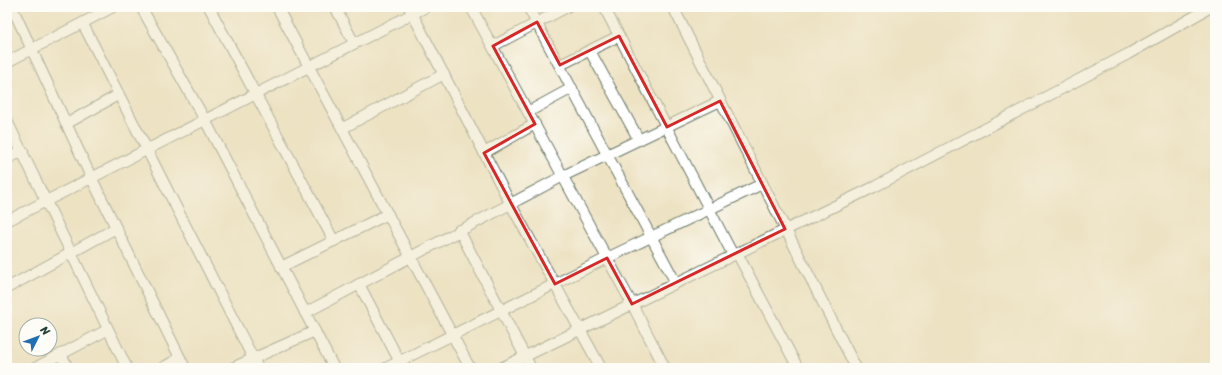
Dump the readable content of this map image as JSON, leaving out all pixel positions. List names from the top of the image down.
{
  "north": "top right"
}
